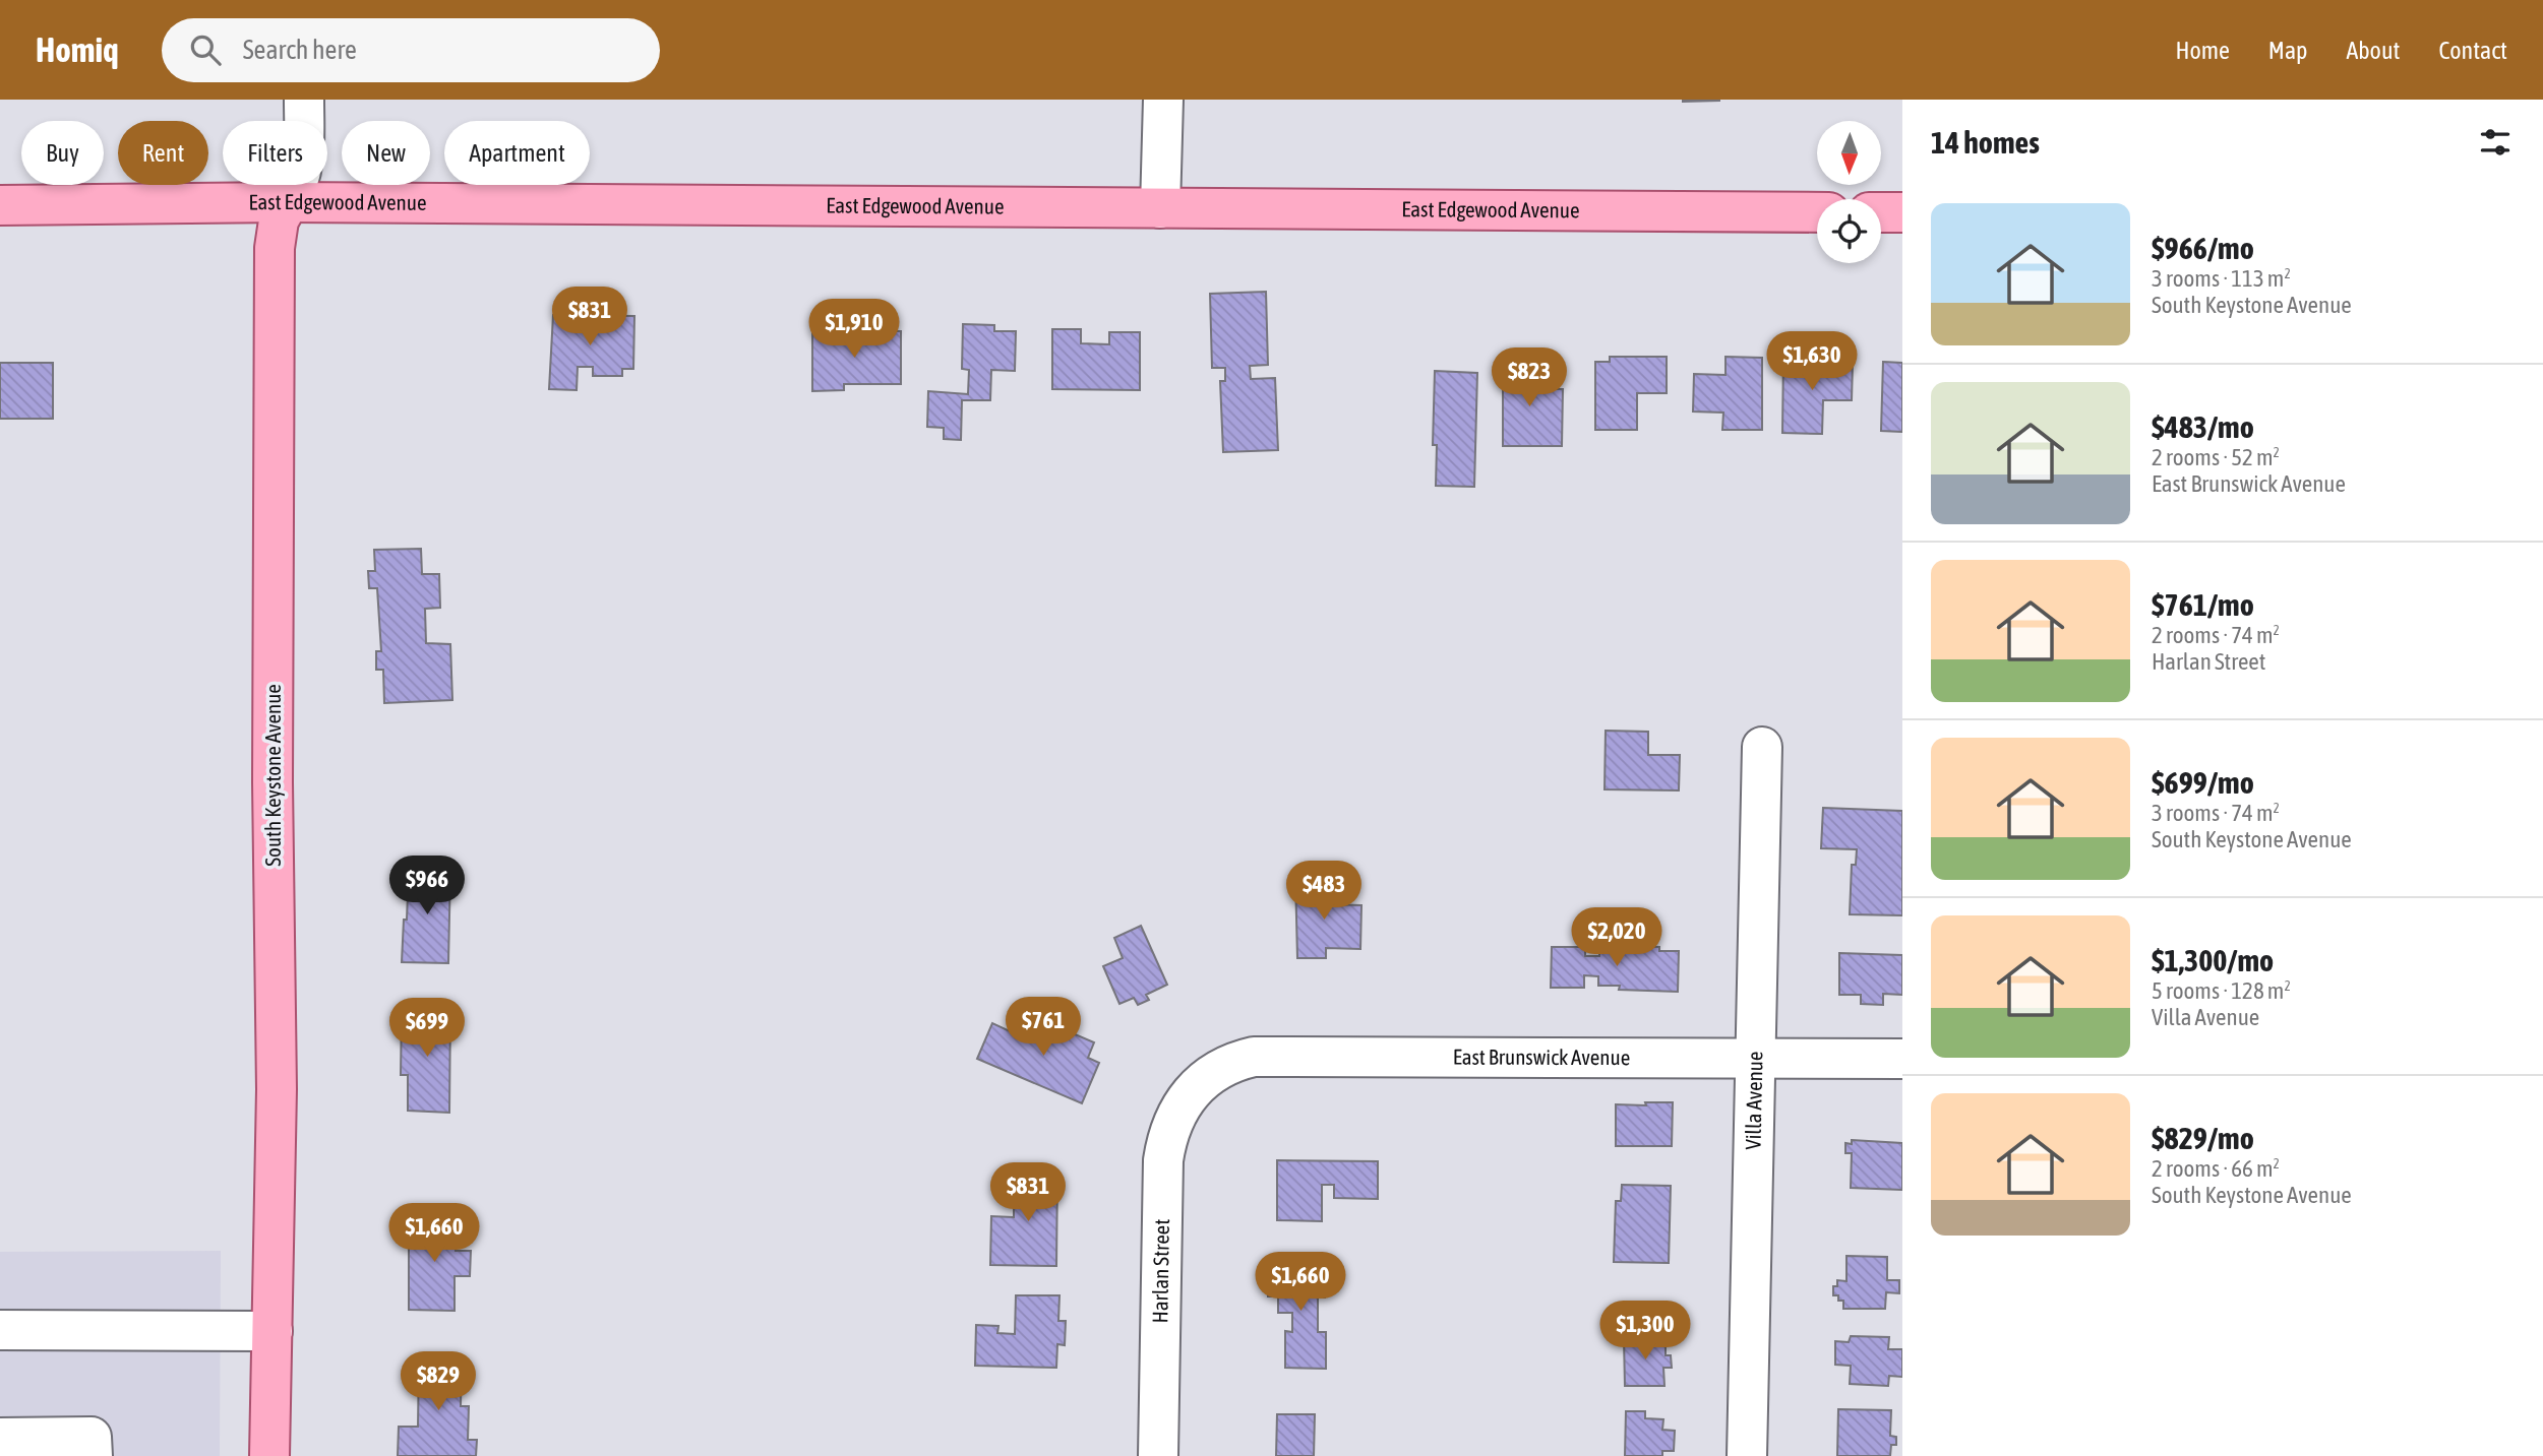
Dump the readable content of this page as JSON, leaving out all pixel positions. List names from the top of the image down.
{
  "streets": {
    "main road": ["East Edgewood Avenue", "South Keystone Avenue"],
    "street": ["East Brunswick Avenue", "Villa Avenue", "Harlan Street"]
  },
  "crossings": [
    ["East Edgewood Avenue", "South Keystone Avenue"],
    ["East Brunswick Avenue", "Villa Avenue"],
    ["East Brunswick Avenue", "Harlan Street"]
  ],
  "north": "bottom",
  "page": {
    "header": "Homiq",
    "search": "Search here",
    "nav": [
      "Home",
      "Map",
      "About",
      "Contact"
    ],
    "heading": "14 homes",
    "chip": [
      "Buy",
      "Rent",
      "Filters",
      "New",
      "Apartment"
    ],
    "list": [
      {
        "name": "$966/mo",
        "note": "3 rooms · 113 m² · South Keystone Avenue"
      },
      {
        "name": "$483/mo",
        "note": "2 rooms · 52 m² · East Brunswick Avenue"
      },
      {
        "name": "$761/mo",
        "note": "2 rooms · 74 m² · Harlan Street"
      },
      {
        "name": "$699/mo",
        "note": "3 rooms · 74 m² · South Keystone Avenue"
      },
      {
        "name": "$1,300/mo",
        "note": "5 rooms · 128 m² · Villa Avenue"
      },
      {
        "name": "$829/mo",
        "note": "2 rooms · 66 m² · South Keystone Avenue"
      }
    ],
    "price": [
      "$831",
      "$1,910",
      "$1,630",
      "$823",
      "$966",
      "$483",
      "$2,020",
      "$761",
      "$699",
      "$831",
      "$1,660",
      "$1,660",
      "$1,300",
      "$829"
    ]
  }
}
